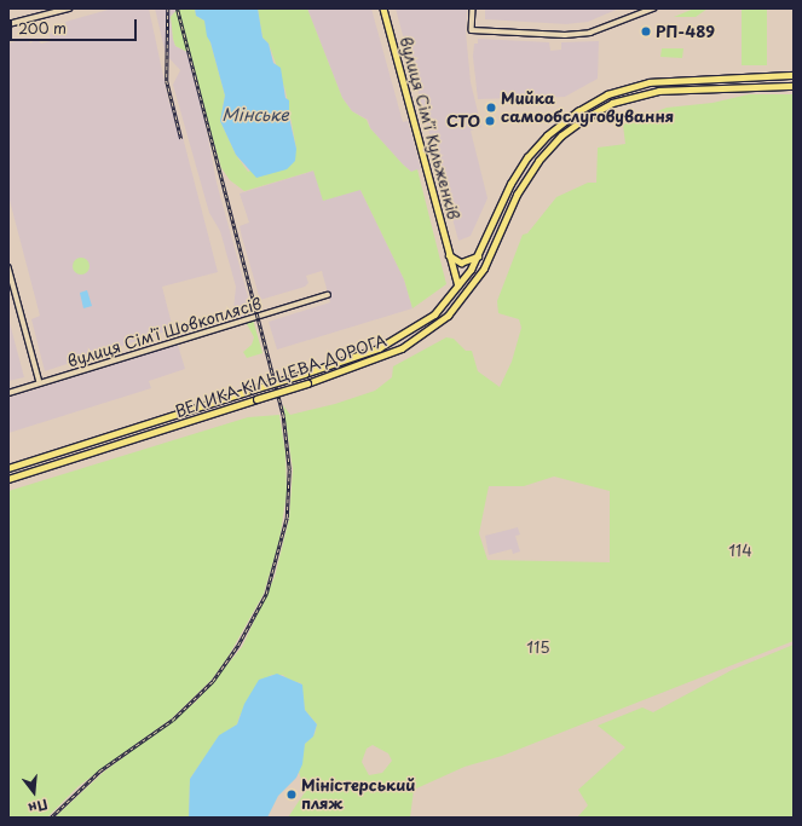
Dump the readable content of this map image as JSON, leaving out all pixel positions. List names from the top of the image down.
{
  "streets": {
    "main road": ["вулиця Сімʼї Кульженків", "ВЕЛИКА КІЛЬЦЕВА ДОРОГА"],
    "street": ["вулиця Сімʼї Шовкоплясів"]
  },
  "crossings": [
    ["вулиця Сімʼї Кульженків", "ВЕЛИКА КІЛЬЦЕВА ДОРОГА"]
  ],
  "water": ["Мінське"],
  "parks": ["114", "115"],
  "places": [
    "РП-489",
    "Мийка самообслуговування",
    "СТО",
    "Міністерський пляж"
  ],
  "scale_bar": "200 m",
  "north": "bottom"
}
